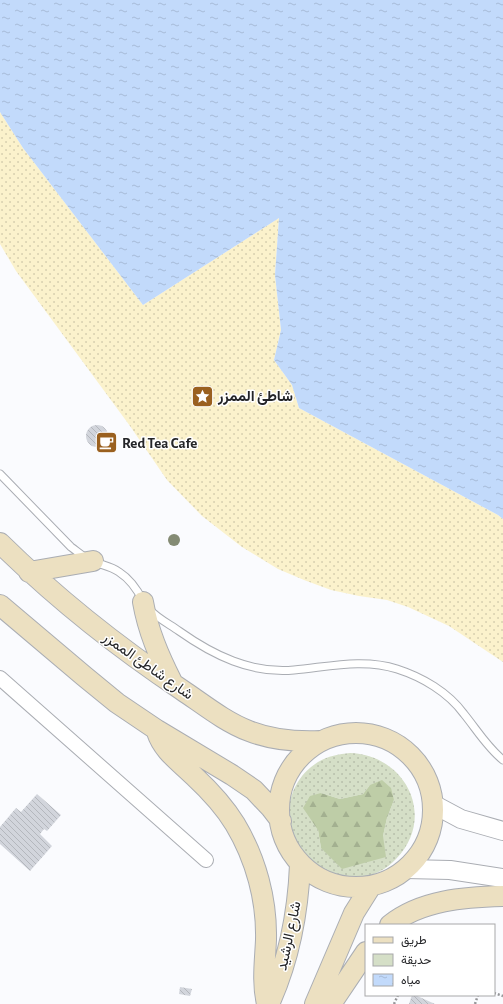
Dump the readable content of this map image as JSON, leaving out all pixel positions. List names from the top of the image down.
{
  "streets": {
    "main road": ["شارع شاطئ الممزر", "شارع الرشيد"]
  },
  "places": {
    "place": ["شاطئ الممزر"],
    "cafe": ["Red Tea Cafe"]
  },
  "legend": ["طريق", "حديقة", "مياه"]
}
